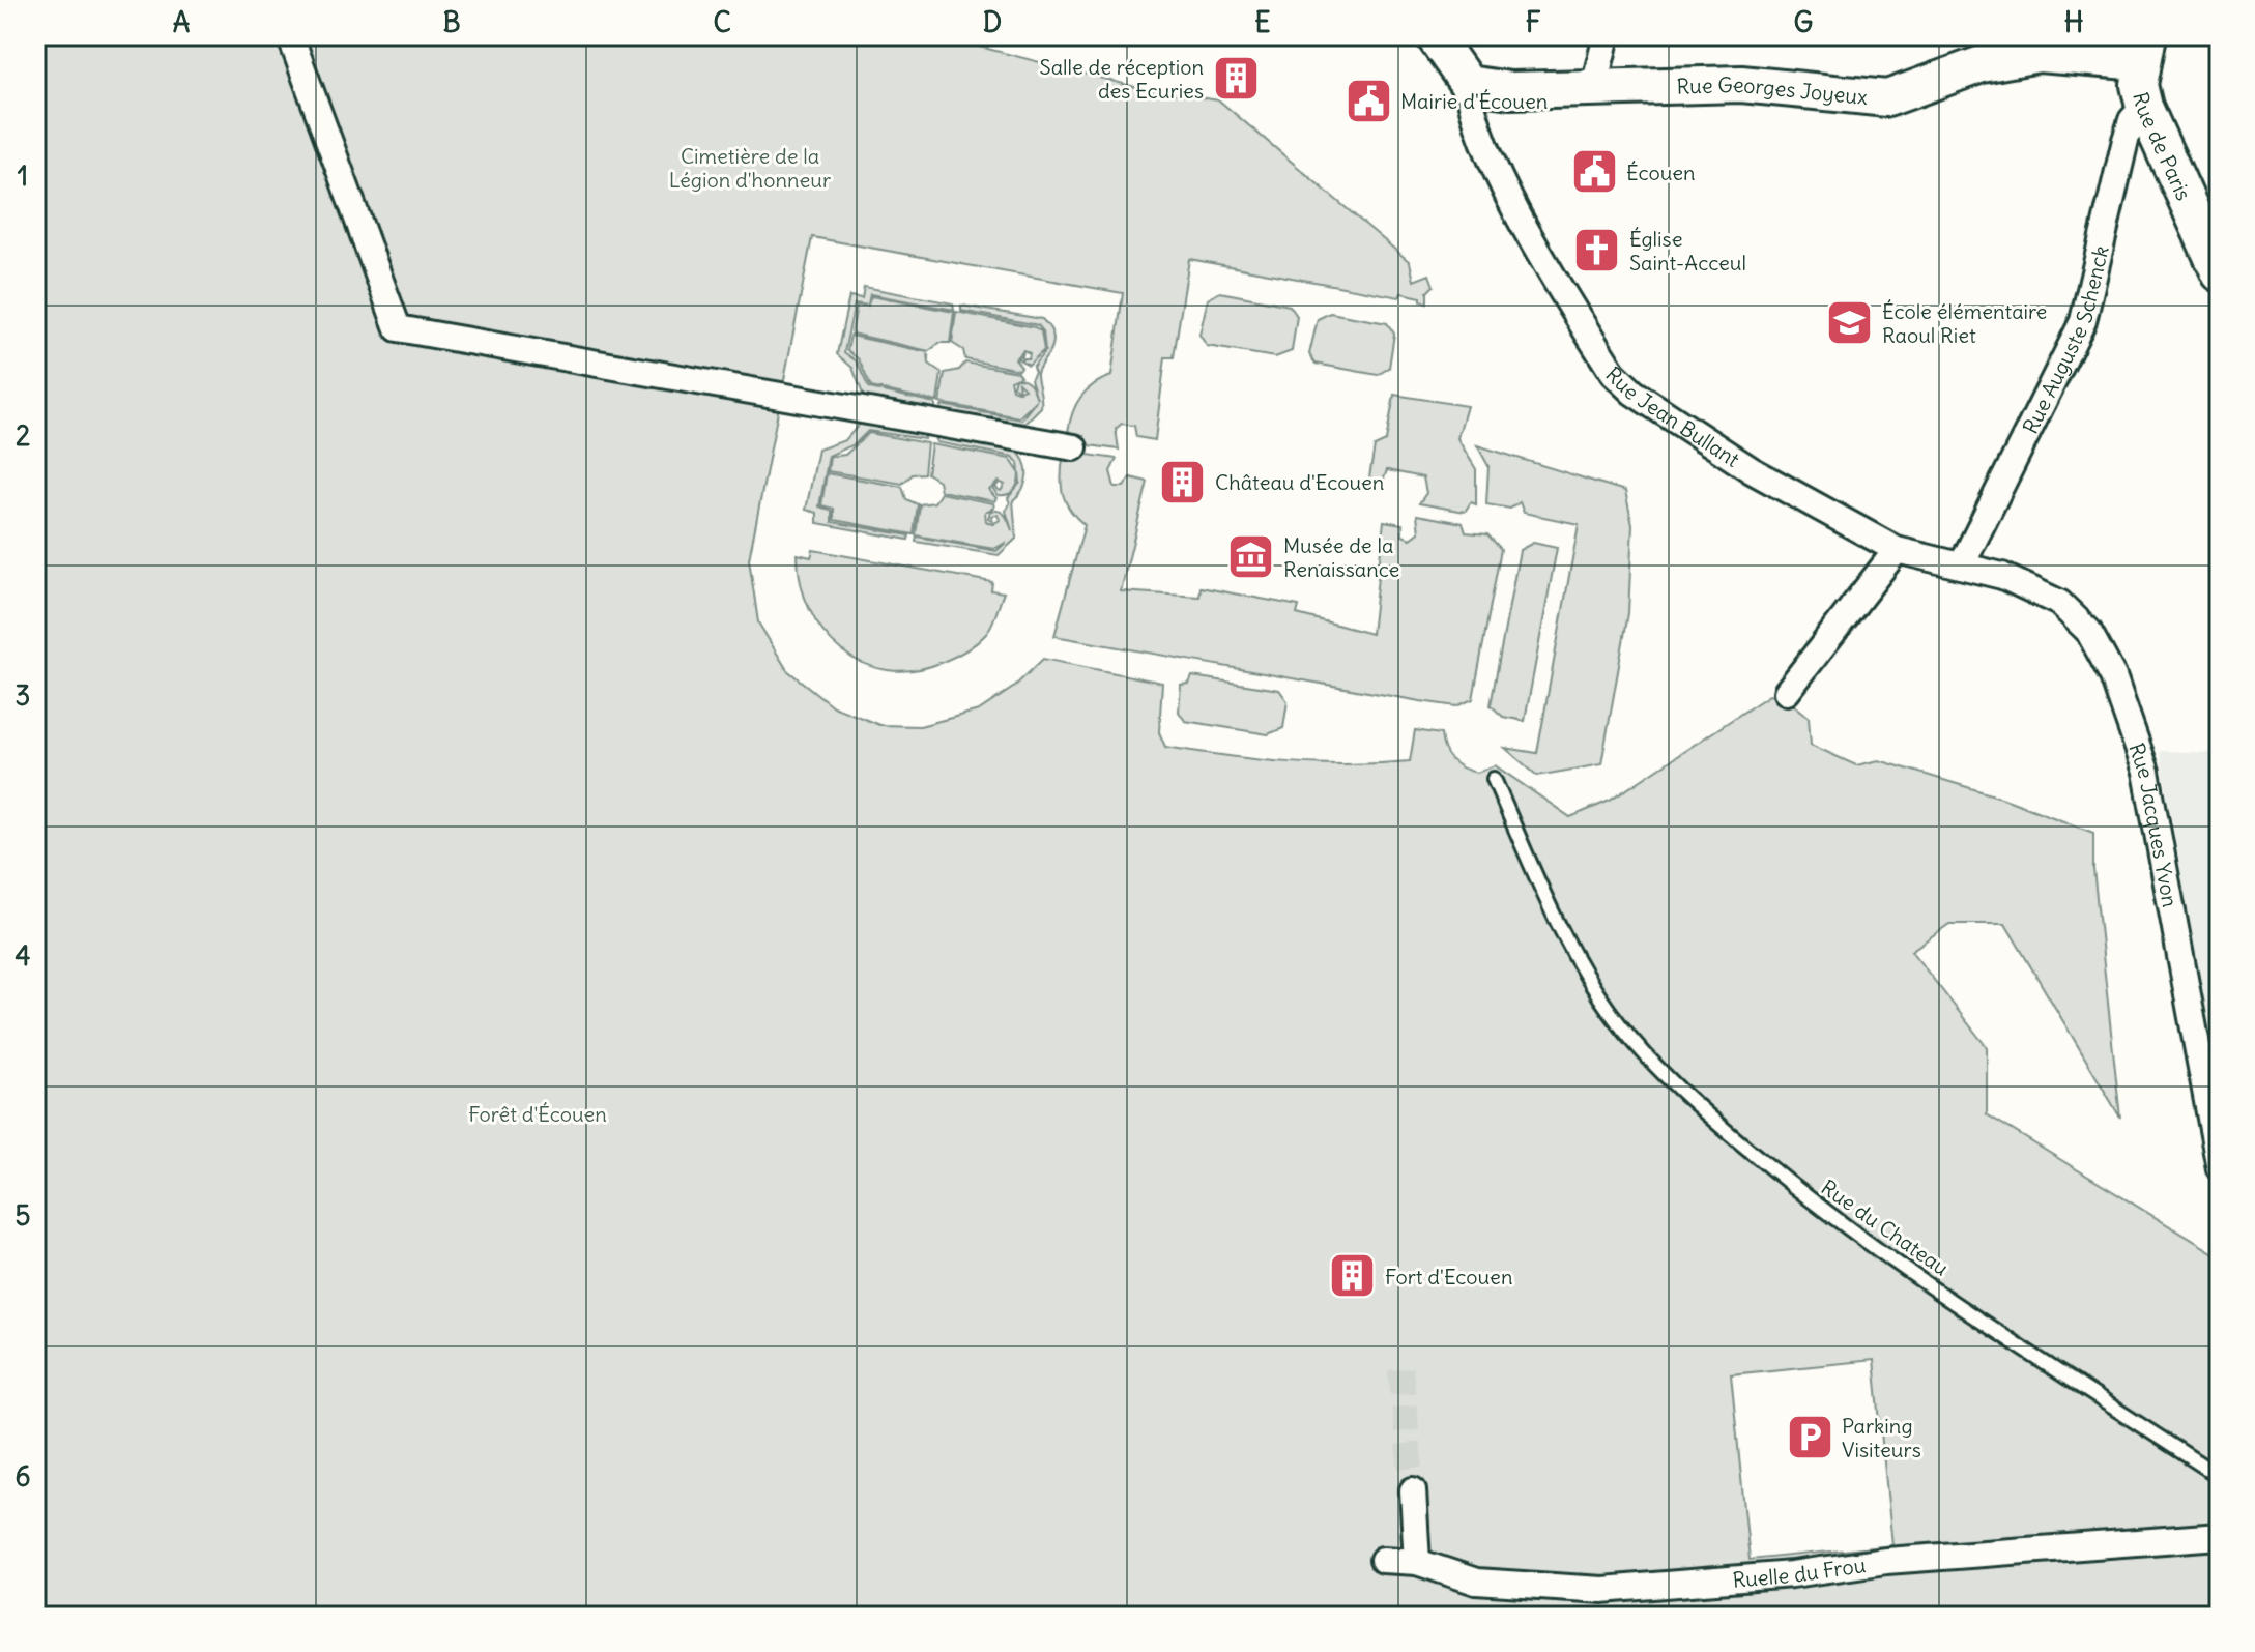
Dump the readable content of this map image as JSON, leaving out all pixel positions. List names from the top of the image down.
{
  "streets": {
    "main road": ["Rue Georges Joyeux", "Rue de Paris"],
    "street": [
      "Rue Auguste Schenck",
      "Rue Jean Bullant",
      "Rue Jacques Yvon",
      "Ruelle du Frou"
    ],
    "lane": ["Rue du Chateau"]
  },
  "crossings": [
    ["Rue Georges Joyeux", "Rue de Paris"],
    ["Rue Georges Joyeux", "Rue Jean Bullant"],
    ["Rue de Paris", "Rue Auguste Schenck"],
    ["Rue Auguste Schenck", "Rue Jean Bullant"],
    ["Rue Auguste Schenck", "Rue Jacques Yvon"],
    ["Rue Jean Bullant", "Rue Jacques Yvon"]
  ],
  "parks": ["Cimetière de la Légion d'honneur", "Forêt d'Écouen"],
  "places": {
    "building": ["Salle de réception des Ecuries", "Château d'Ecouen", "Fort d'Ecouen"],
    "public building": ["Mairie d'Écouen", "Écouen"],
    "church": ["Église Saint-Acceul"],
    "school or university": ["École élémentaire Raoul Riet"],
    "museum": ["Musée de la Renaissance"],
    "parking": ["Parking Visiteurs"]
  },
  "grid": {
    "columns": [
      "A",
      "B",
      "C",
      "D",
      "E",
      "F",
      "G",
      "H"
    ],
    "rows": [
      "1",
      "2",
      "3",
      "4",
      "5",
      "6"
    ]
  }
}
